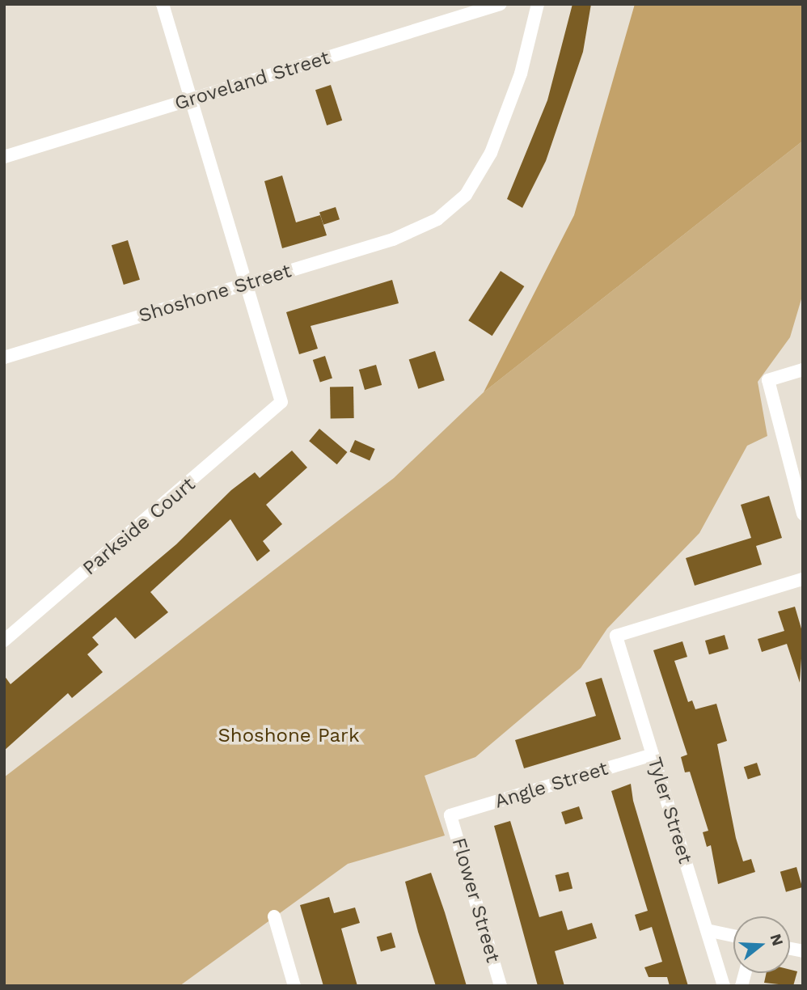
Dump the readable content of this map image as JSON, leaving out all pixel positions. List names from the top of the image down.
{
  "streets": {
    "street": [
      "Groveland Street",
      "Shoshone Street",
      "Parkside Court",
      "Angle Street",
      "Tyler Street",
      "Flower Street"
    ]
  },
  "crossings": [
    ["Shoshone Street", "Parkside Court"],
    ["Angle Street", "Tyler Street"],
    ["Angle Street", "Flower Street"]
  ],
  "parks": ["Shoshone Park"],
  "north": "right"
}
